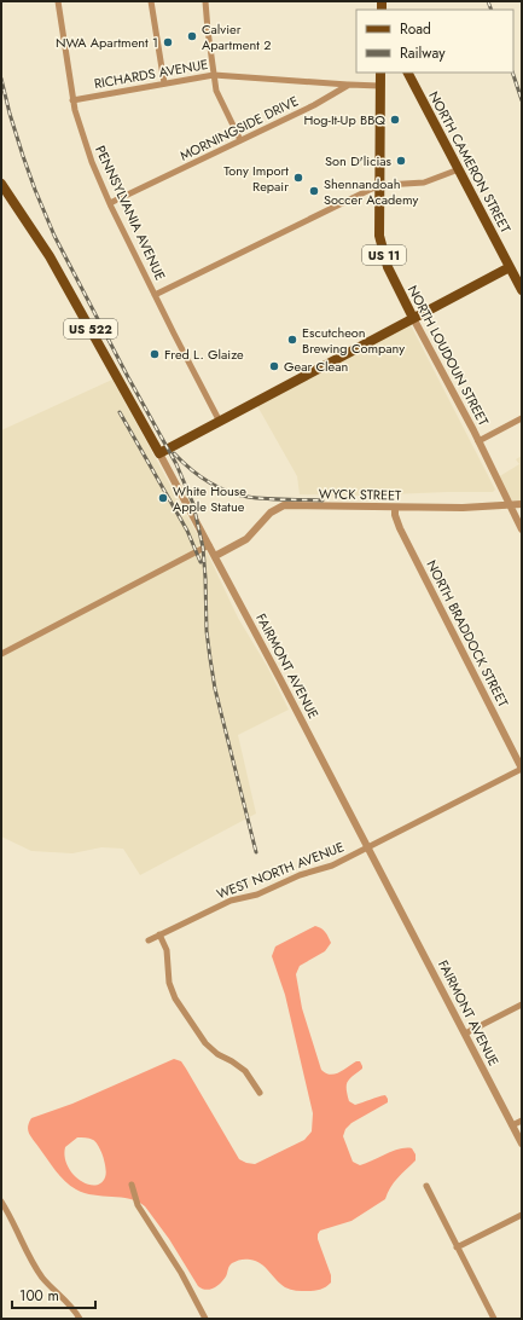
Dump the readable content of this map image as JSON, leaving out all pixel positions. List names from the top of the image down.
{
  "streets": {
    "main road": [
      "NORTH CAMERON STREET",
      "US 11",
      "US 522",
      "NORTH LOUDOUN STREET",
      "FAIRMONT AVENUE"
    ],
    "street": [
      "RICHARDS AVENUE",
      "MORNINGSIDE DRIVE",
      "PENNSYLVANIA AVENUE",
      "WYCK STREET",
      "NORTH BRADDOCK STREET",
      "WEST NORTH AVENUE"
    ]
  },
  "crossings": [
    ["RICHARDS AVENUE", "MORNINGSIDE DRIVE"],
    ["RICHARDS AVENUE", "PENNSYLVANIA AVENUE"],
    ["MORNINGSIDE DRIVE", "PENNSYLVANIA AVENUE"],
    ["NORTH LOUDOUN STREET", "WYCK STREET"],
    ["WYCK STREET", "NORTH BRADDOCK STREET"],
    ["WYCK STREET", "FAIRMONT AVENUE"],
    ["NORTH BRADDOCK STREET", "WEST NORTH AVENUE"],
    ["FAIRMONT AVENUE", "WEST NORTH AVENUE"]
  ],
  "places": [
    "Calvier Apartment 2",
    "NWA Apartment 1",
    "Hog-It-Up BBQ",
    "Son D'licias",
    "Tony Import Repair",
    "Shennandoah Soccer Academy",
    "Escutcheon Brewing Company",
    "Fred L. Glaize",
    "Gear Clean",
    "White House Apple Statue"
  ],
  "legend": ["Road", "Railway"],
  "scale_bar": "100 m"
}
